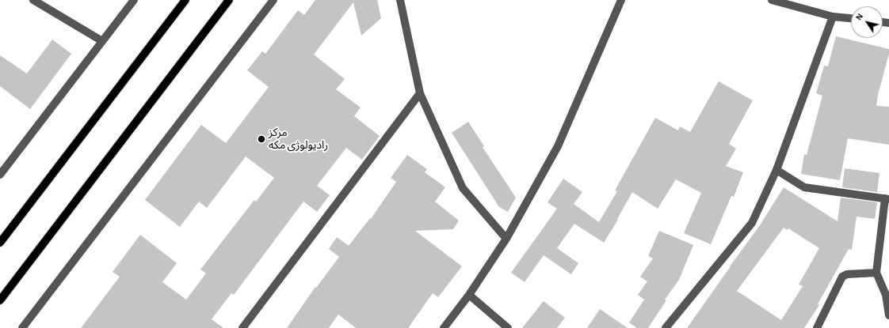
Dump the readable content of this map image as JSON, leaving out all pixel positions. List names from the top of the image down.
{
  "places": ["مرکز رادیولوژی مکه"],
  "north": "top left"
}
